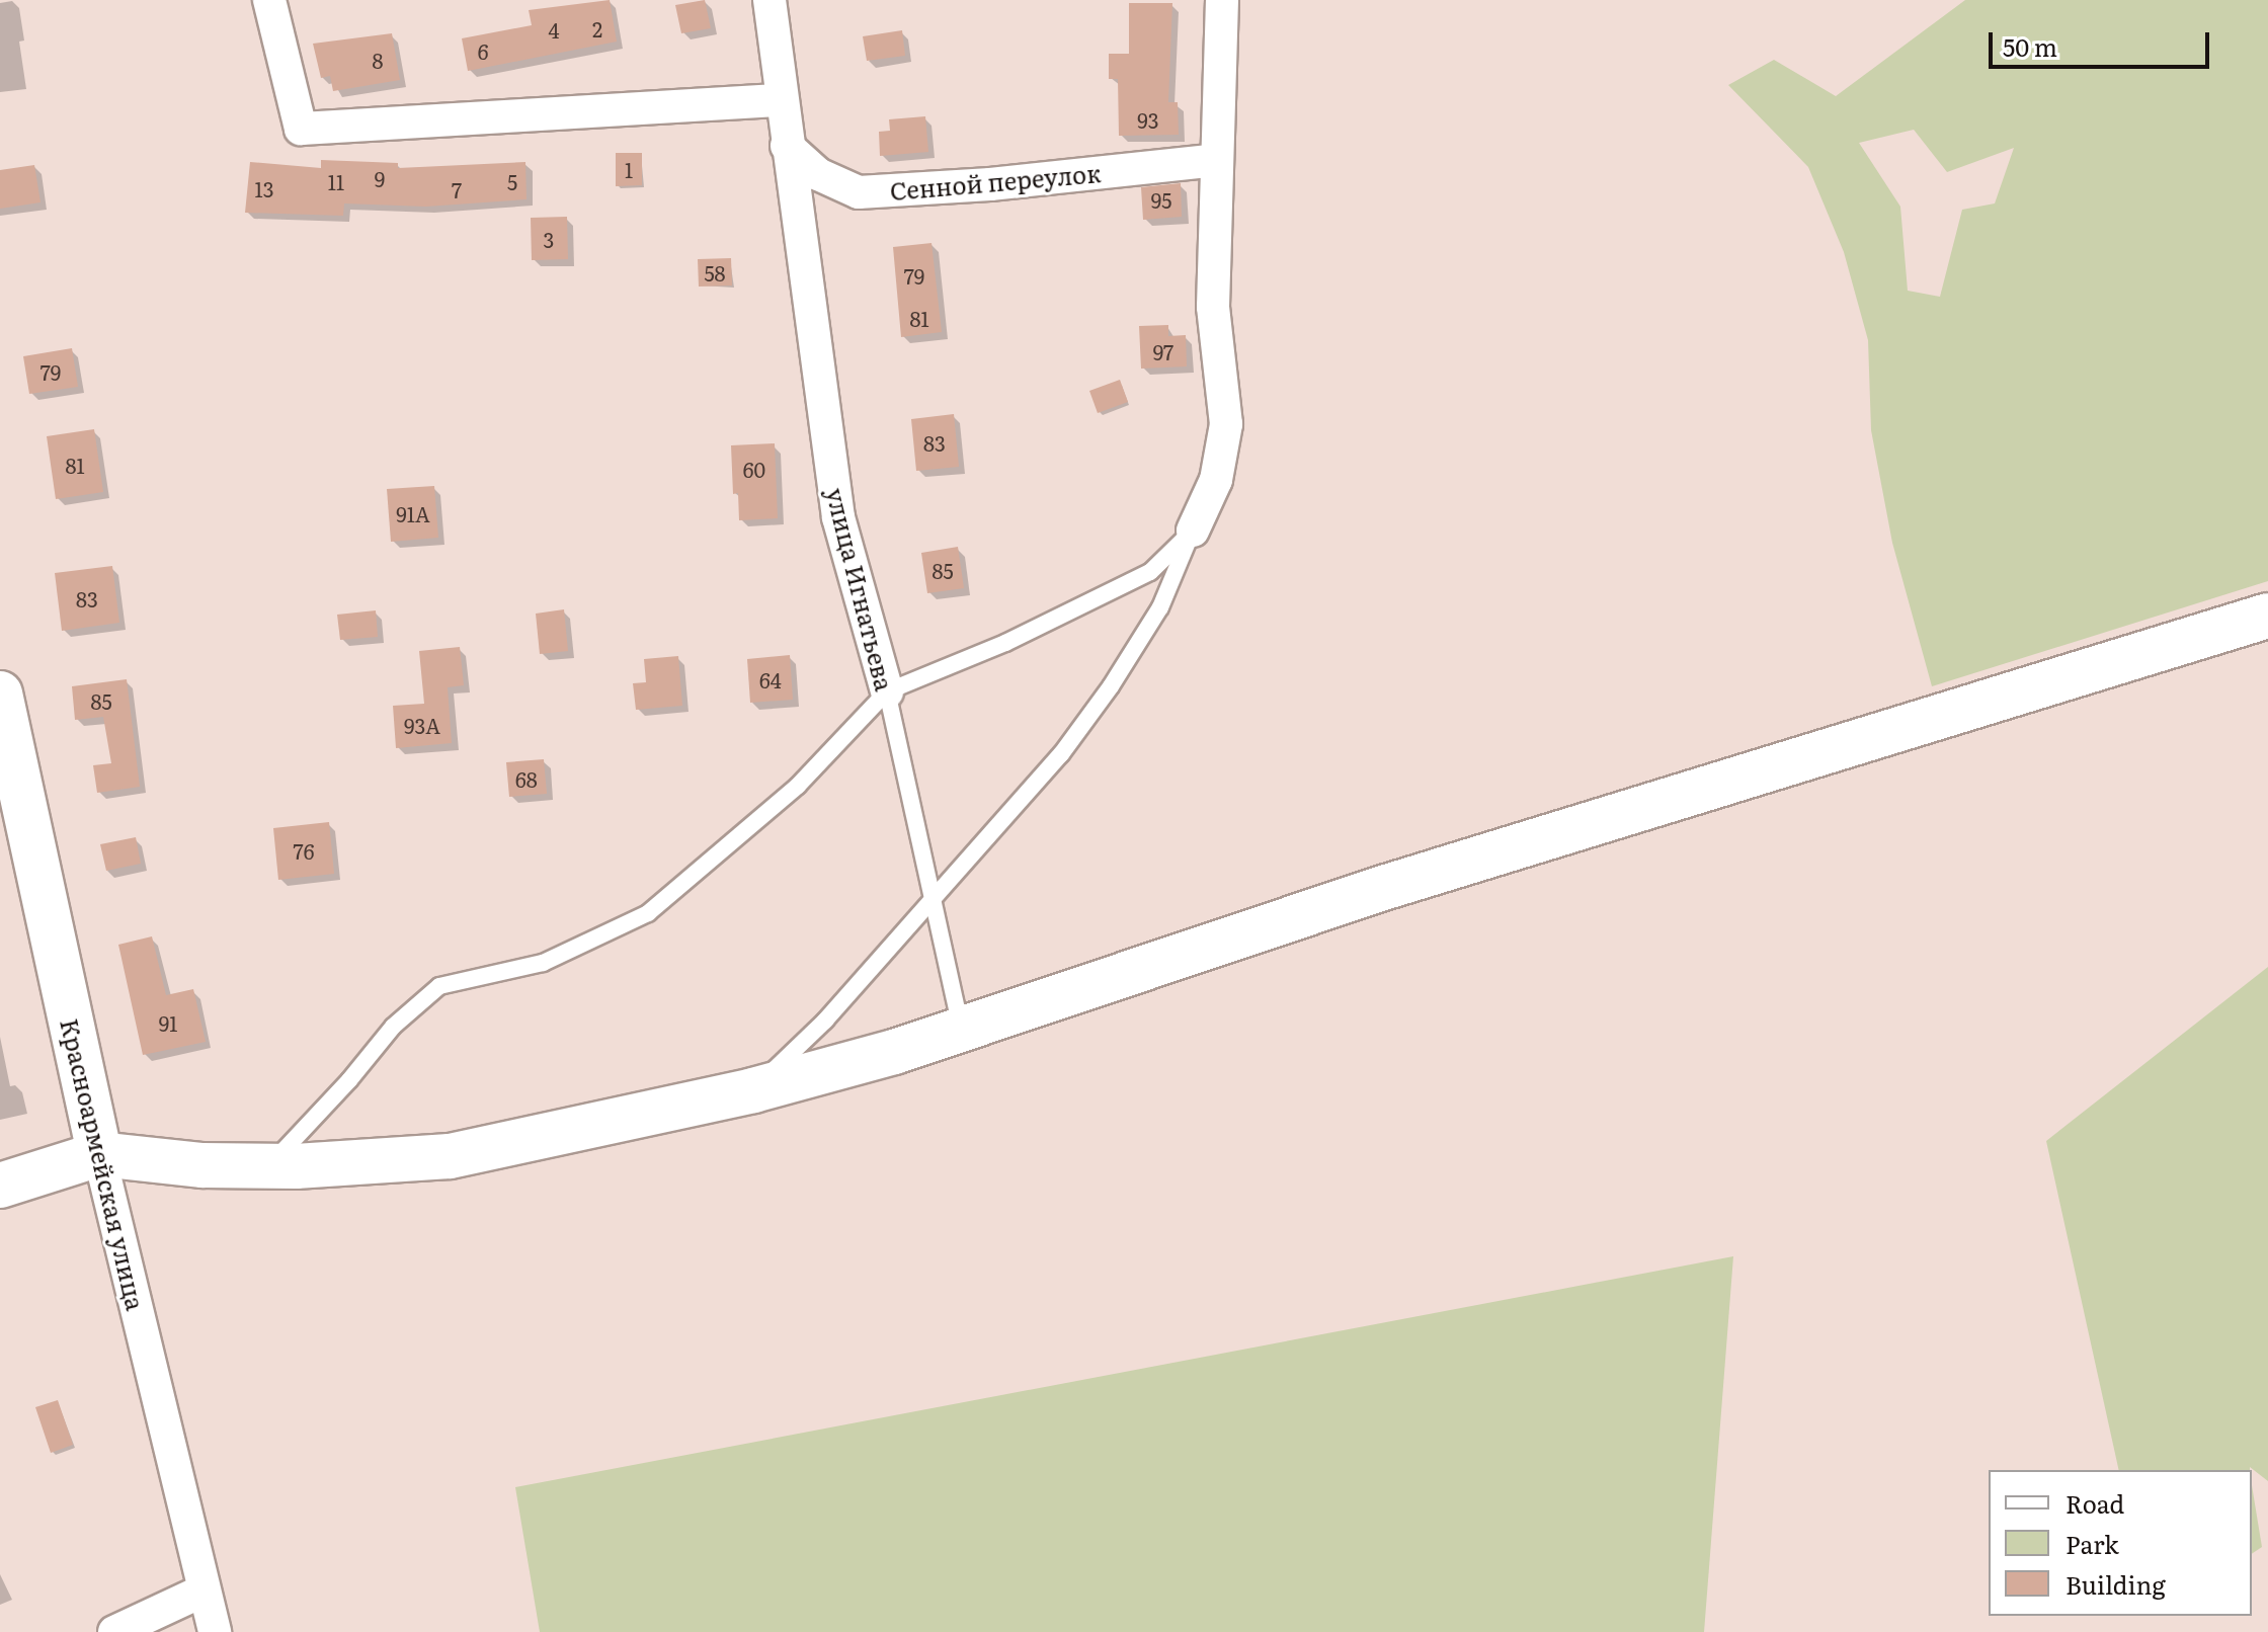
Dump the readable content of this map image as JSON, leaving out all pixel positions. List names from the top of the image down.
{
  "streets": {
    "street": ["Сенной переулок", "улица Игнатьева", "Красноармейская улица"]
  },
  "crossings": [
    ["Сенной переулок", "улица Игнатьева"]
  ],
  "house_numbers": [
    "2",
    "4",
    "6",
    "8",
    "93",
    "1",
    "9",
    "11",
    "5",
    "13",
    "7",
    "95",
    "3",
    "58",
    "79",
    "81",
    "97",
    "79",
    "83",
    "81",
    "60",
    "91А",
    "85",
    "83",
    "64",
    "85",
    "93А",
    "68",
    "76",
    "91"
  ],
  "legend": ["Road", "Park", "Building"],
  "scale_bar": "50 m"
}
